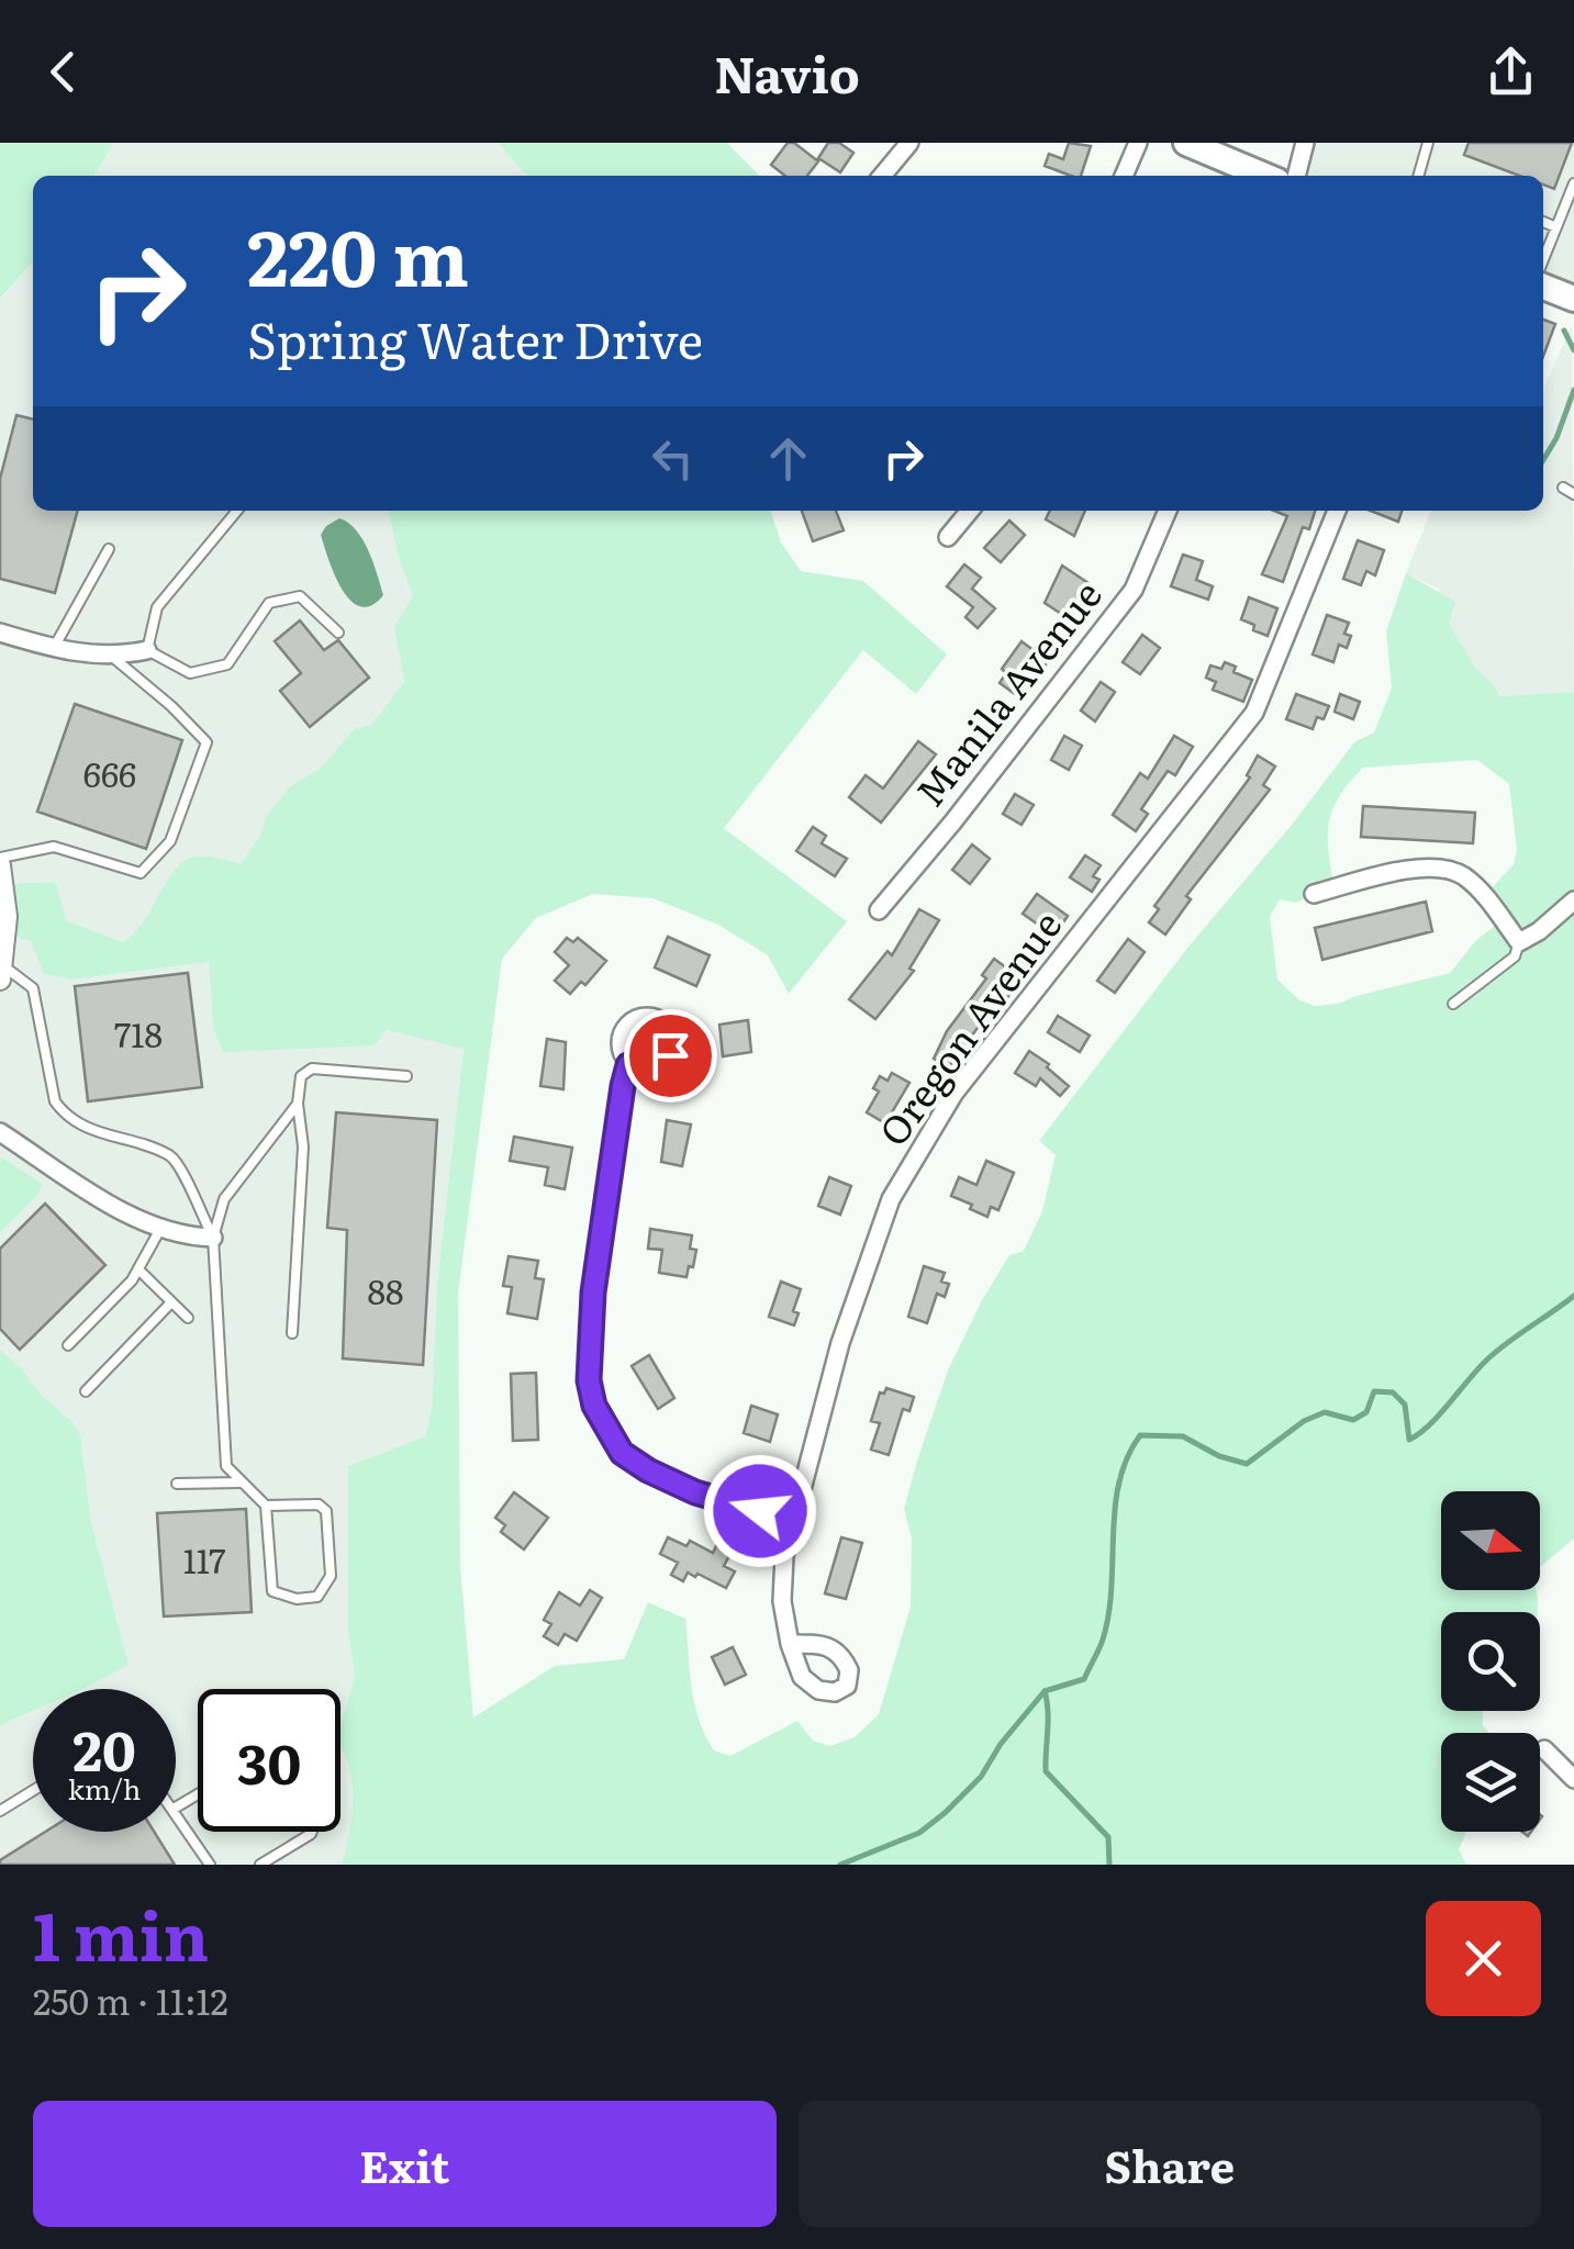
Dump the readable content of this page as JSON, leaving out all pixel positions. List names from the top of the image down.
{
  "streets": {
    "street": ["Manila Avenue", "Oregon Avenue"]
  },
  "house_numbers": [
    "666",
    "718",
    "88",
    "117"
  ],
  "north": "right",
  "page": {
    "header": "Navio",
    "turn": ["220 m", "Spring Water Drive"],
    "speed": "20 km/h",
    "limit": "30",
    "heading": ["1 min", "250 m · 11:12"],
    "buttons": ["Exit", "Share"]
  }
}
